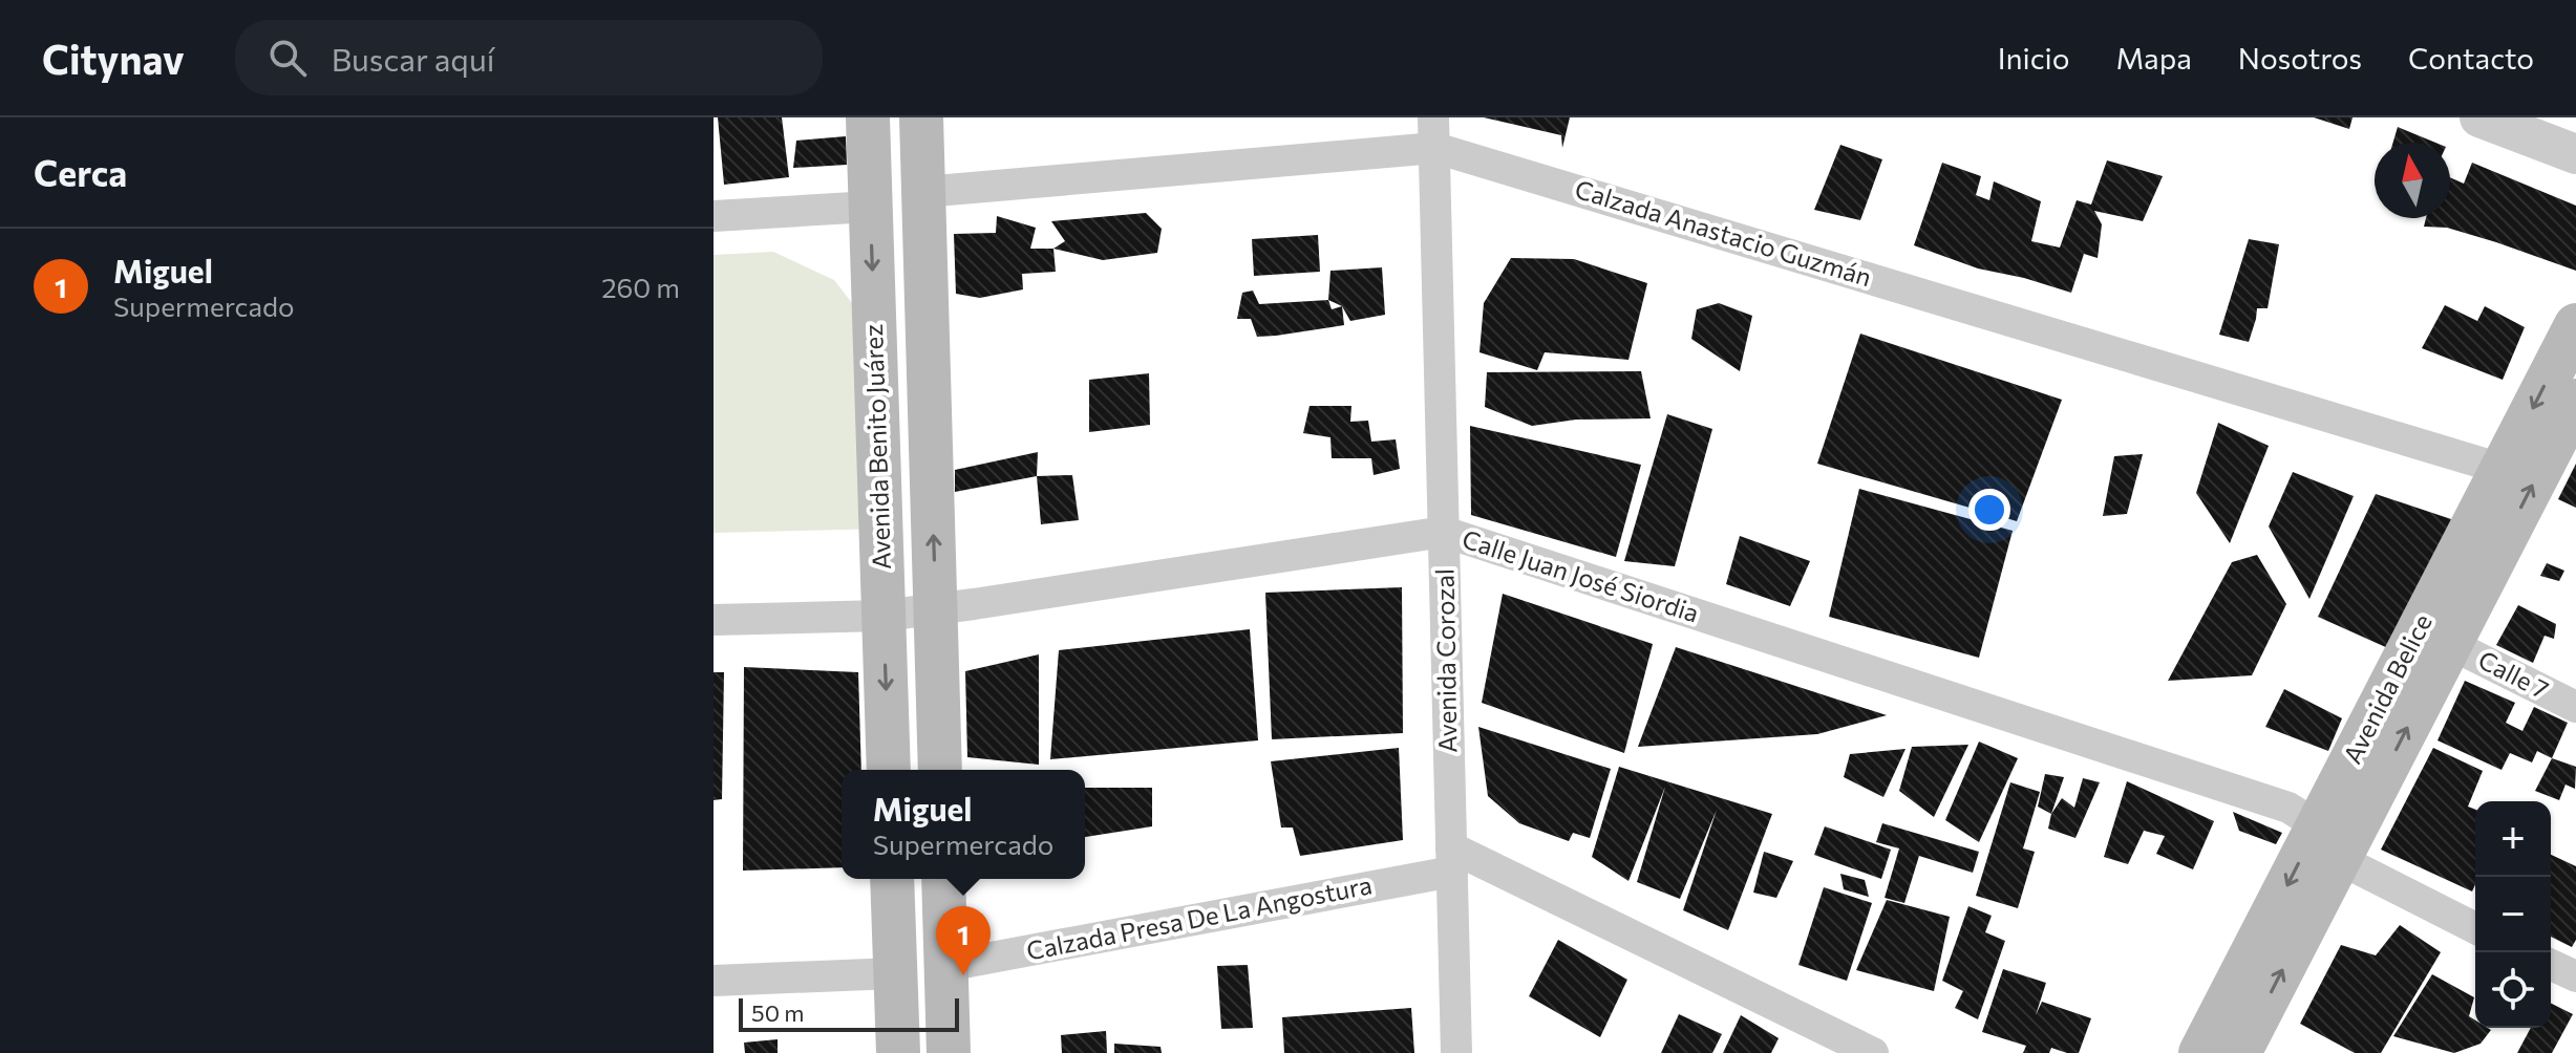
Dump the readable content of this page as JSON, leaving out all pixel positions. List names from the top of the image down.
{
  "streets": {
    "main road": ["Avenida Benito Juárez", "Avenida Belice"],
    "street": [
      "Calzada Anastacio Guzmán",
      "Calle Juan José Siordia",
      "Avenida Corozal",
      "Calle 7",
      "Calzada Presa De La Angostura"
    ]
  },
  "crossings": [
    ["Calzada Anastacio Guzmán", "Avenida Benito Juárez"],
    ["Calzada Anastacio Guzmán", "Avenida Corozal"],
    ["Calzada Anastacio Guzmán", "Avenida Belice"],
    ["Avenida Benito Juárez", "Calle Juan José Siordia"],
    ["Calle Juan José Siordia", "Avenida Corozal"],
    ["Calle Juan José Siordia", "Avenida Belice"],
    ["Avenida Corozal", "Calzada Presa De La Angostura"],
    ["Calle 7", "Avenida Belice"]
  ],
  "scale_bar": "50 m",
  "north": "top",
  "page": {
    "header": "Citynav",
    "search": "Buscar aquí",
    "nav": [
      "Inicio",
      "Mapa",
      "Nosotros",
      "Contacto"
    ],
    "heading": "Cerca",
    "list": [
      {
        "mark": "1",
        "name": "Miguel",
        "note": "Supermercado",
        "value": "260 m"
      }
    ],
    "popup": ["Miguel", "Supermercado"],
    "map_buttons": ["+", "−"],
    "pins": "1",
    "scale": "50 m"
  }
}
